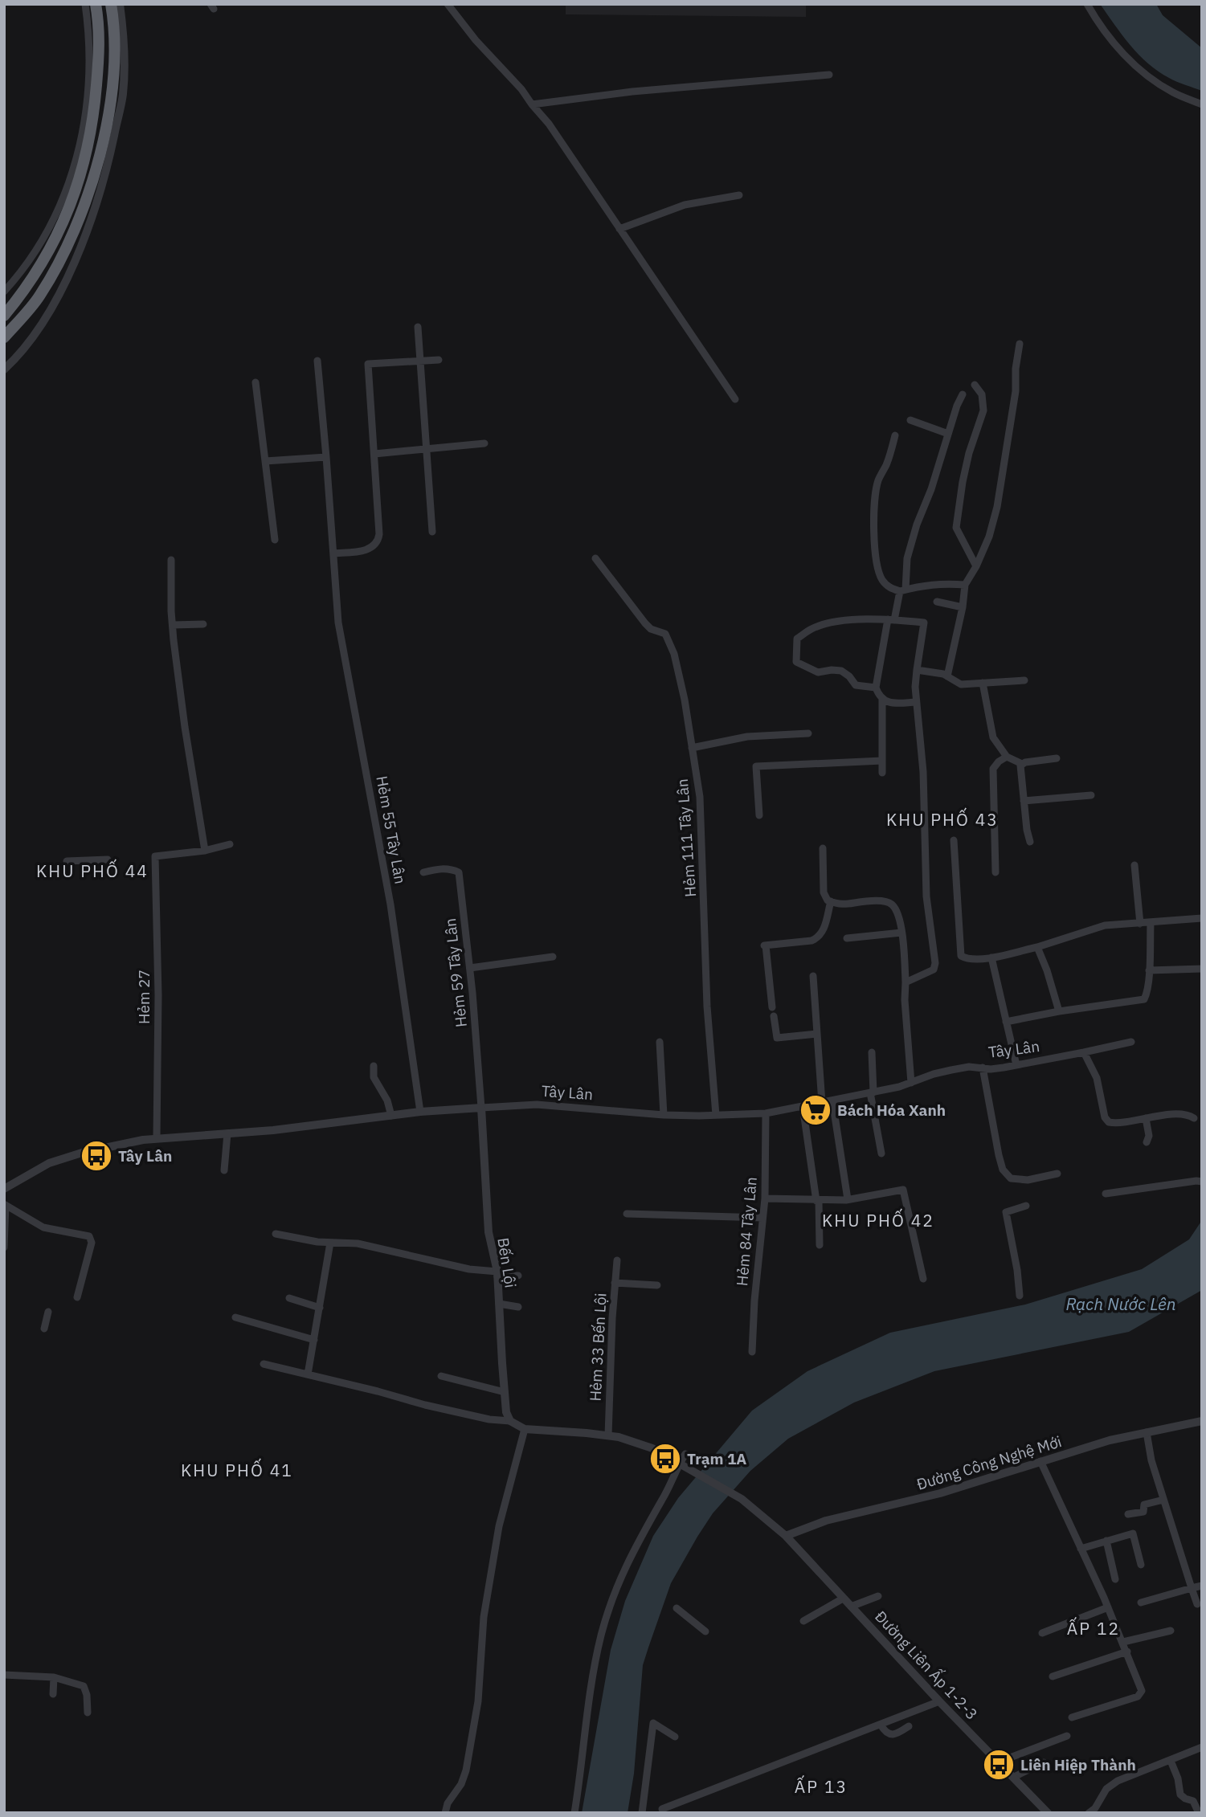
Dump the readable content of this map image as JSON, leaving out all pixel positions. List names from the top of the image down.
{
  "streets": {
    "street": [
      "Hẻm 55 Tây Lân",
      "Hẻm 111 Tây Lân",
      "Hẻm 59 Tây Lân",
      "Hẻm 27",
      "Tây Lân",
      "Hẻm 84 Tây Lân",
      "Bến Lội",
      "Hẻm 33 Bến Lội",
      "Đường Công Nghệ Mới",
      "Đường Liên Ấp 1-2-3"
    ]
  },
  "crossings": [
    ["Hẻm 55 Tây Lân", "Tây Lân"],
    ["Hẻm 111 Tây Lân", "Tây Lân"],
    ["Hẻm 59 Tây Lân", "Tây Lân"],
    ["Hẻm 59 Tây Lân", "Bến Lội"],
    ["Hẻm 27", "Tây Lân"],
    ["Tây Lân", "Hẻm 84 Tây Lân"],
    ["Tây Lân", "Bến Lội"],
    ["Hẻm 33 Bến Lội", "Đường Liên Ấp 1-2-3"],
    ["Đường Công Nghệ Mới", "Đường Liên Ấp 1-2-3"]
  ],
  "districts": [
    "KHU PHỐ 43",
    "KHU PHỐ 44",
    "KHU PHỐ 42",
    "KHU PHỐ 41",
    "ẤP 12",
    "ẤP 13"
  ],
  "water": ["Rạch Nước Lên"],
  "places": {
    "supermarket": ["Bách Hóa Xanh"],
    "bus stop": ["Tây Lân", "Trạm 1A", "Liên Hiệp Thành"]
  }
}
